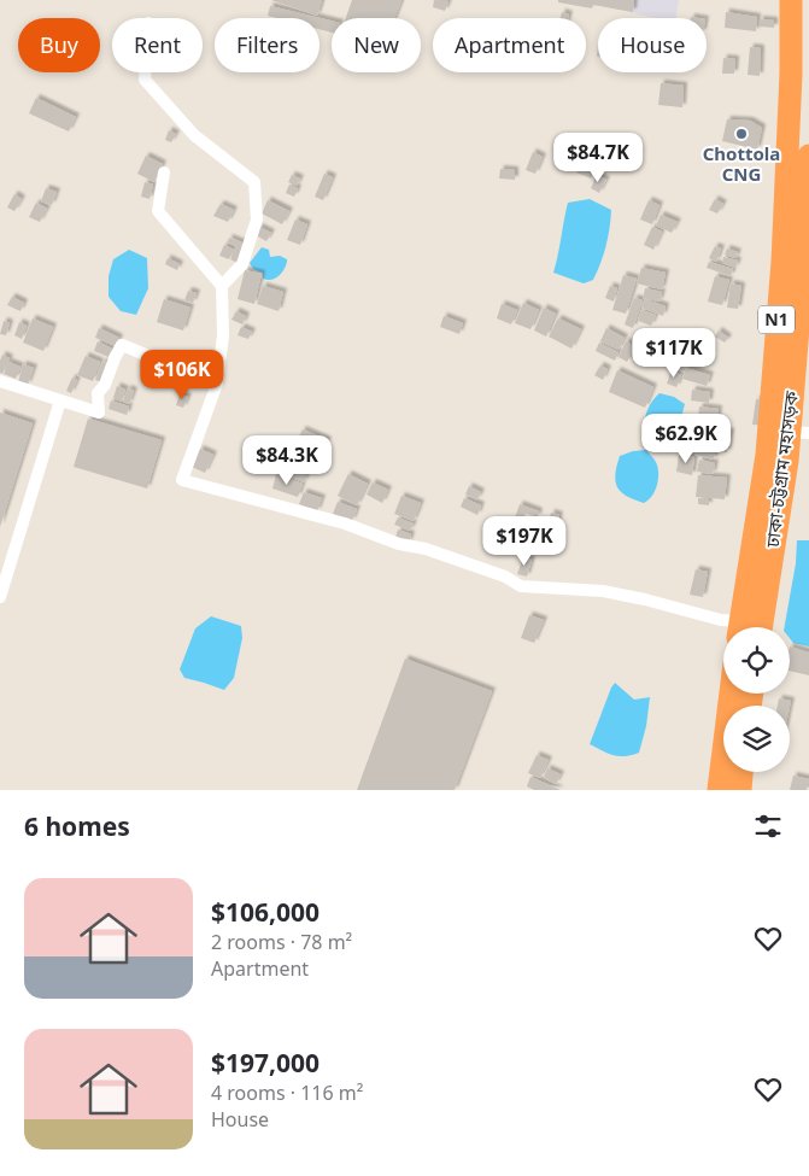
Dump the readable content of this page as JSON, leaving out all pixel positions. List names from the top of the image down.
{
  "streets": {
    "highway": ["N1", "ঢাকা-চট্টগ্রাম মহাসড়ক"]
  },
  "places": ["Chottola CNG"],
  "page": {
    "chip": [
      "Buy",
      "Rent",
      "Filters",
      "New",
      "Apartment",
      "House"
    ],
    "price": [
      "$84.7K",
      "$117K",
      "$106K",
      "$62.9K",
      "$84.3K",
      "$197K"
    ],
    "heading": "6 homes",
    "list": [
      {
        "name": "$106,000",
        "note": "2 rooms · 78 m² · Apartment"
      },
      {
        "name": "$197,000",
        "note": "4 rooms · 116 m² · House"
      }
    ]
  }
}
